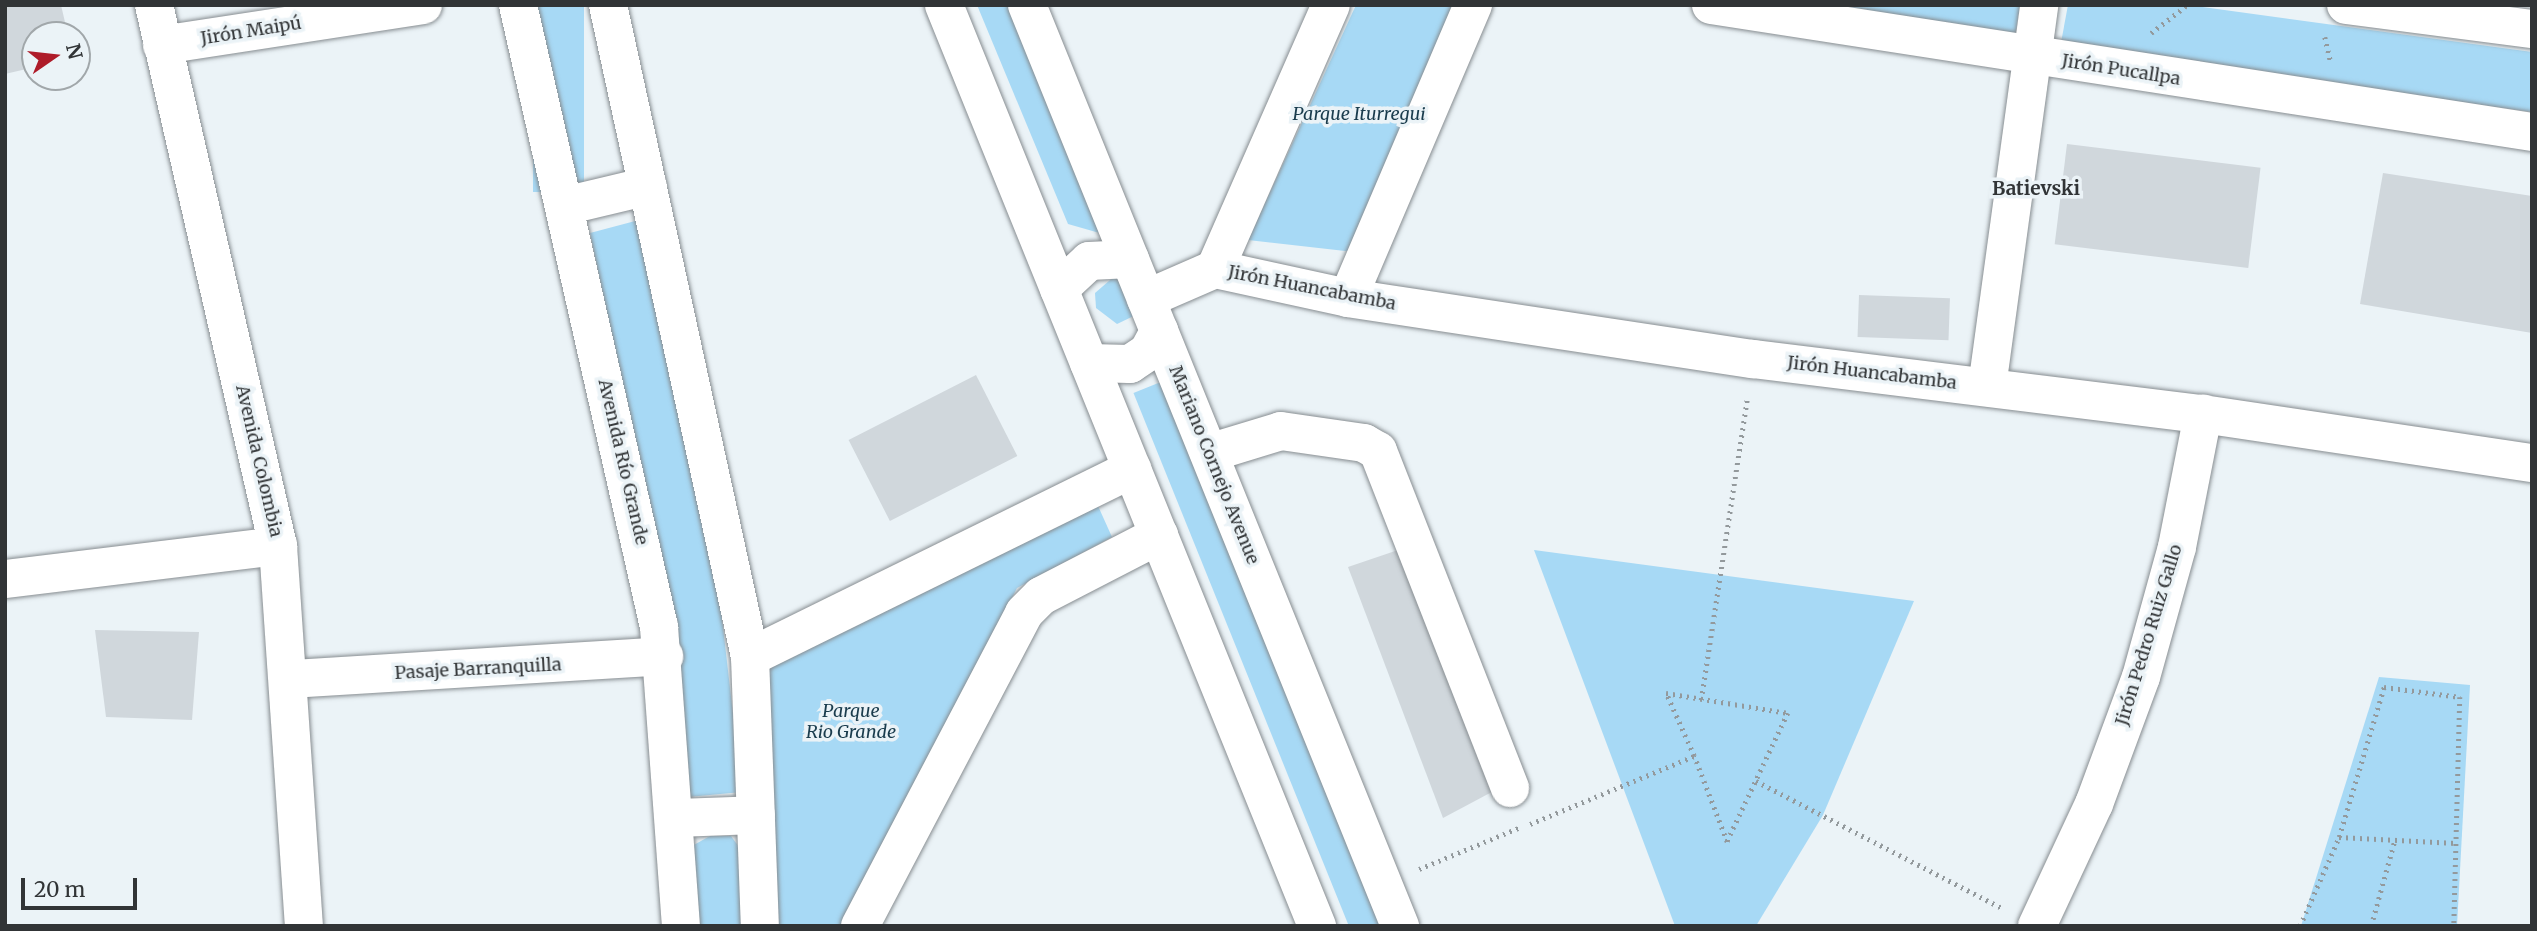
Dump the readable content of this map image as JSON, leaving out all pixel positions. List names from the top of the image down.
{
  "streets": {
    "street": [
      "Jirón Maipú",
      "Jirón Pucallpa",
      "Jirón Huancabamba",
      "Avenida Colombia",
      "Avenida Río Grande",
      "Mariano Cornejo Avenue",
      "Jirón Pedro Ruiz Gallo",
      "Pasaje Barranquilla"
    ]
  },
  "crossings": [
    ["Jirón Maipú", "Avenida Colombia"],
    ["Jirón Huancabamba", "Jirón Pedro Ruiz Gallo"],
    ["Avenida Colombia", "Pasaje Barranquilla"],
    ["Avenida Río Grande", "Pasaje Barranquilla"]
  ],
  "districts": ["Batievski"],
  "parks": ["Parque Iturregui", "Parque Rio Grande"],
  "scale_bar": "20 m",
  "north": "right"
}
